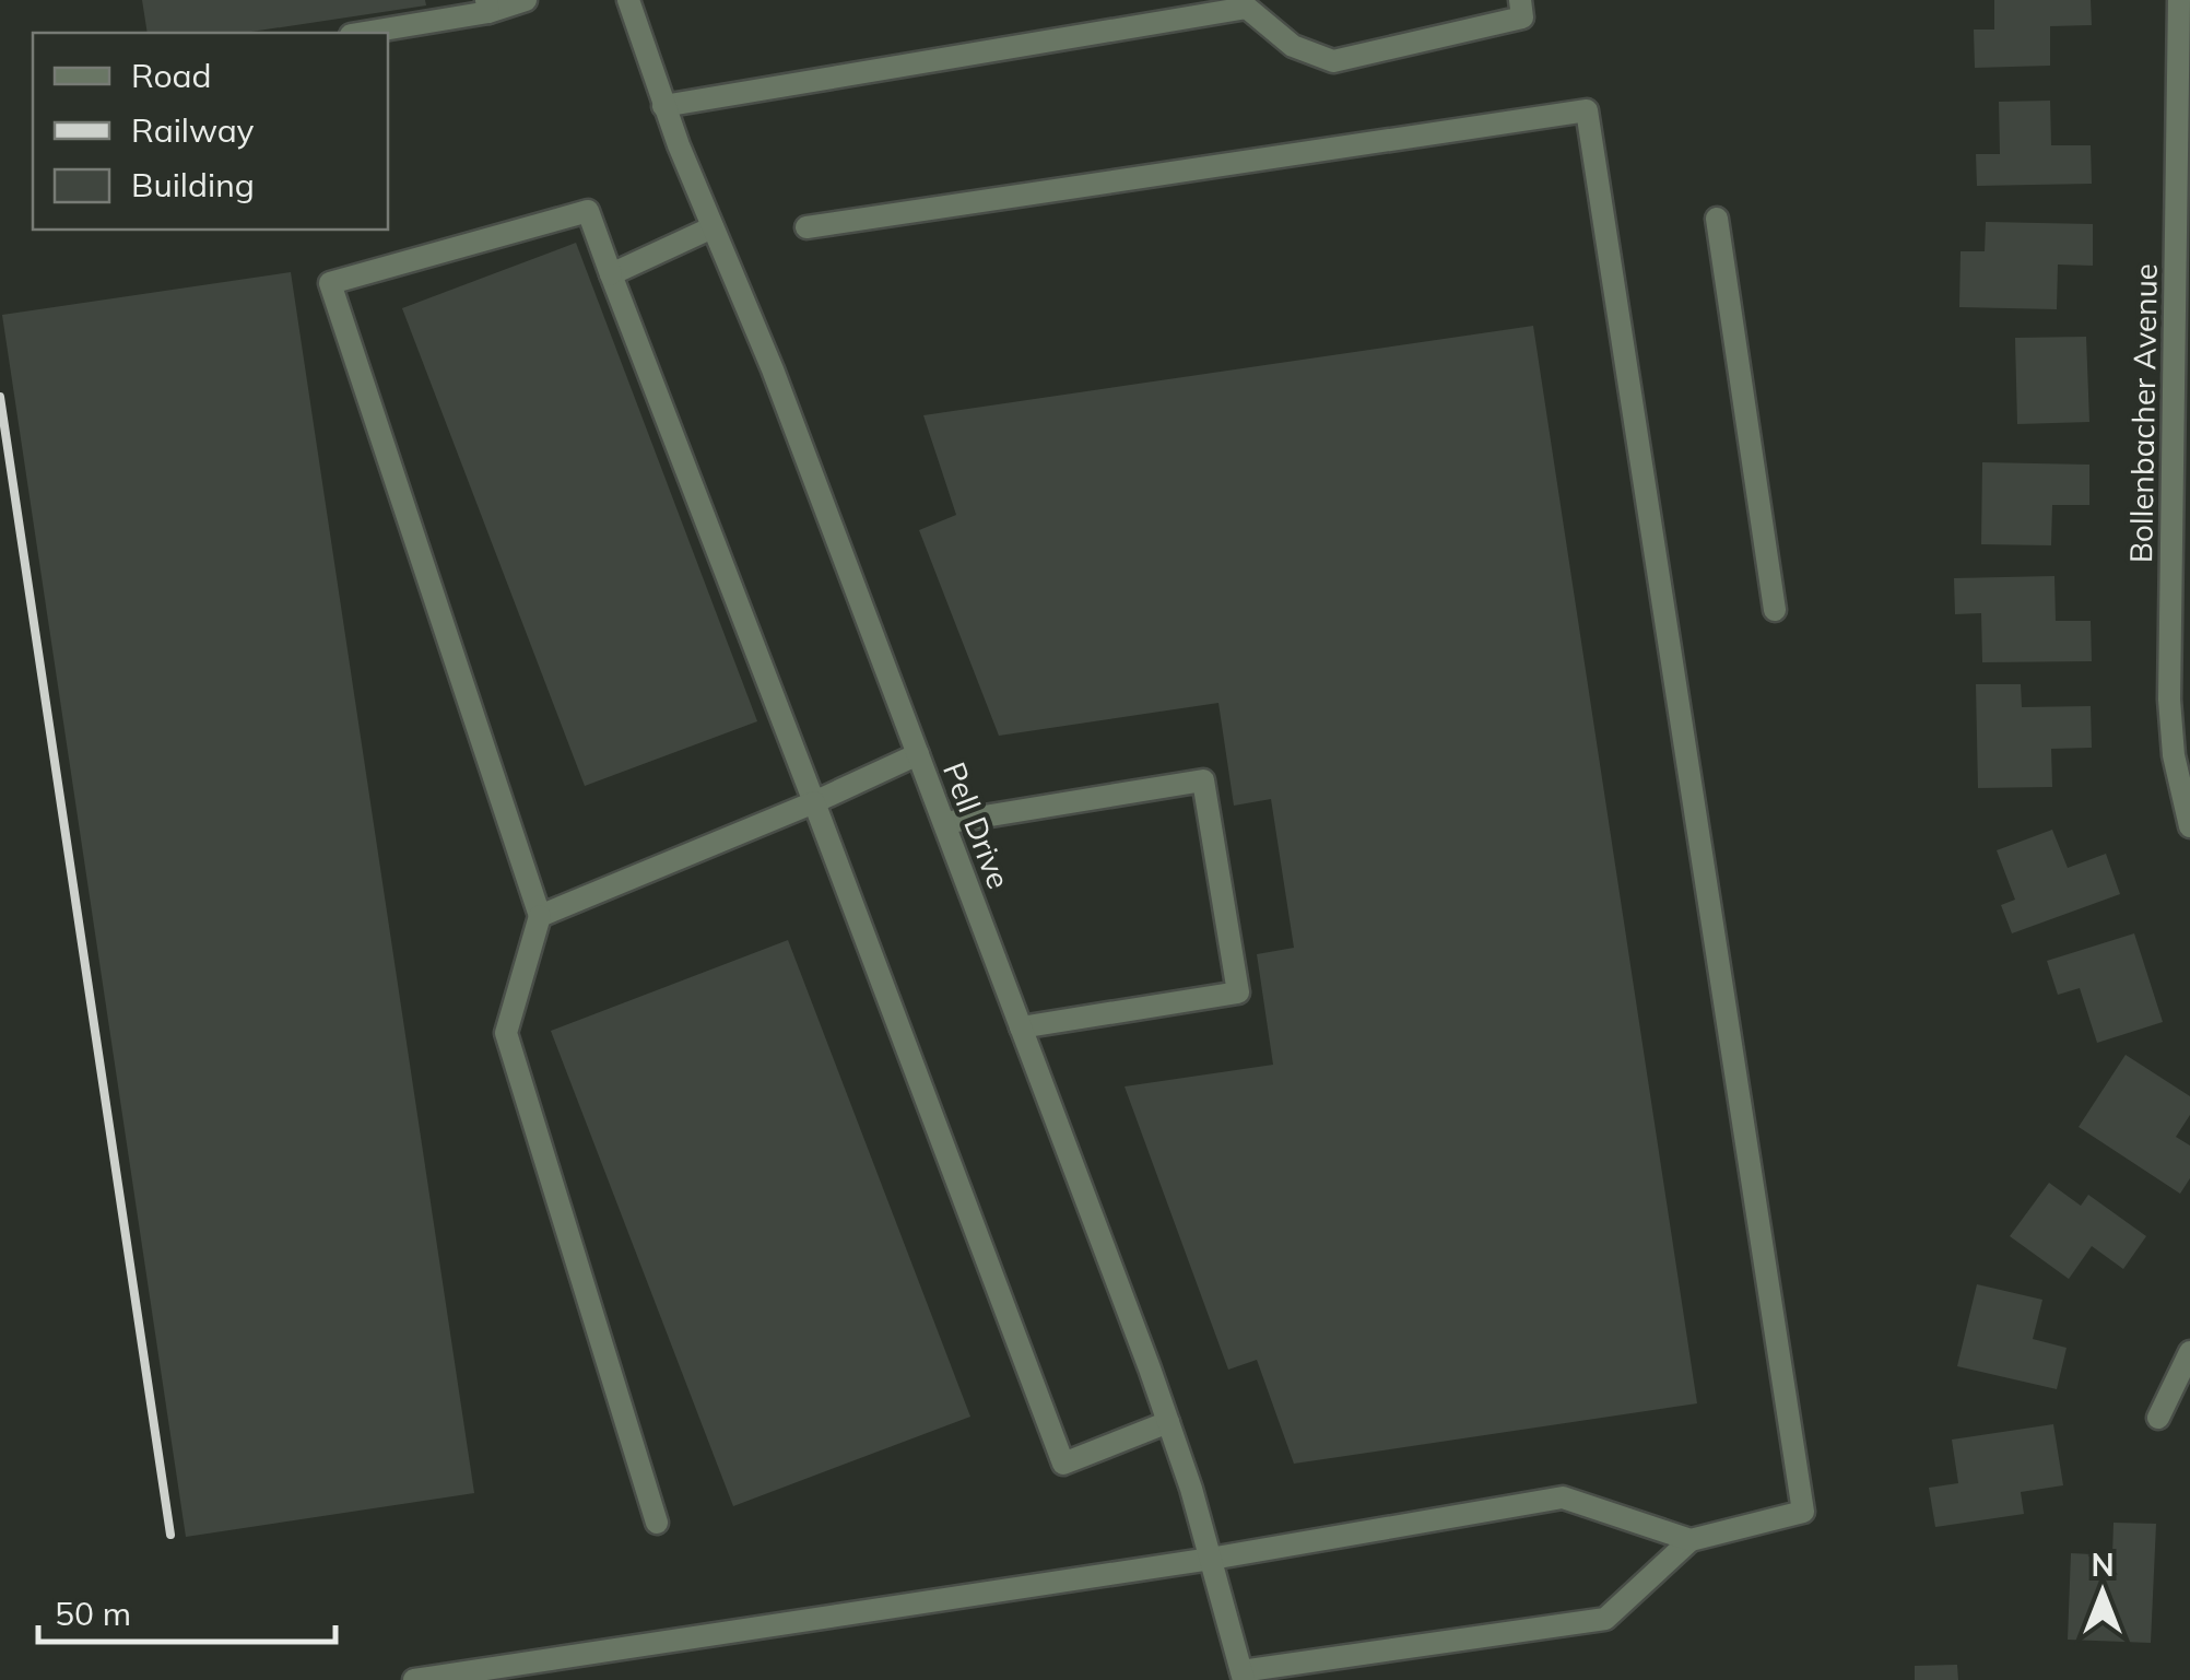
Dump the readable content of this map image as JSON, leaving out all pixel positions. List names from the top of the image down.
{
  "streets": {
    "street": ["Bollenbacher Avenue", "Pell Drive"]
  },
  "legend": ["Road", "Railway", "Building"],
  "scale_bar": "50 m",
  "north": "top"
}
